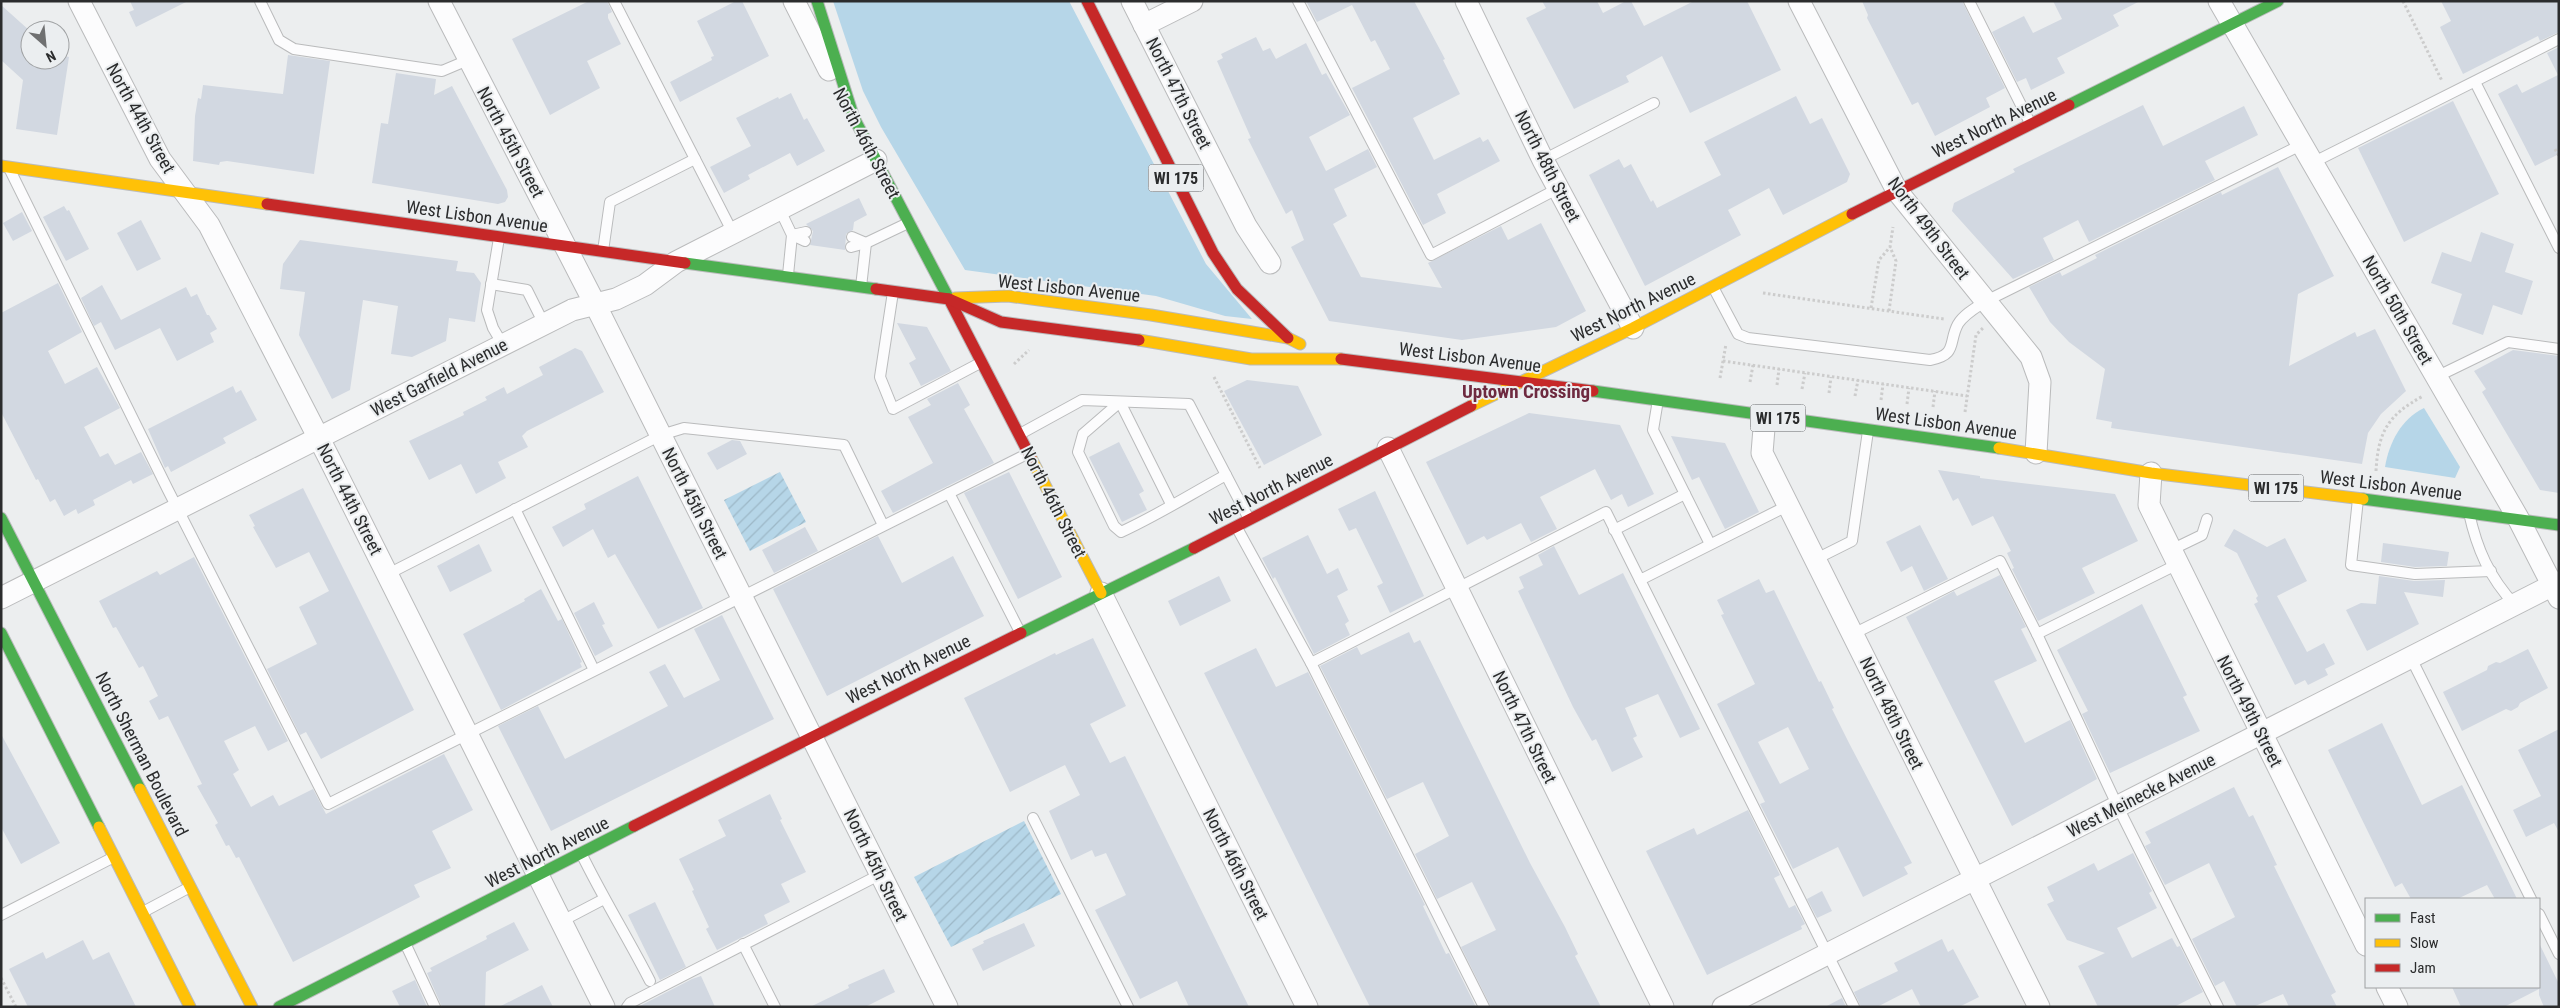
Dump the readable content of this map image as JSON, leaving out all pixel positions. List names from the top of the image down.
{
  "streets": {
    "main road": [
      "West North Avenue",
      "North 46th Street",
      "WI 175",
      "West Lisbon Avenue",
      "North Sherman Boulevard"
    ],
    "street": [
      "North 47th Street",
      "North 44th Street",
      "North 45th Street",
      "North 48th Street",
      "North 49th Street",
      "North 50th Street",
      "West Garfield Avenue",
      "West Meinecke Avenue"
    ]
  },
  "crossings": [
    ["North 47th Street", "West North Avenue"],
    ["North 44th Street", "West North Avenue"],
    ["North 44th Street", "West Lisbon Avenue"],
    ["North 44th Street", "West Garfield Avenue"],
    ["West North Avenue", "North 45th Street"],
    ["West North Avenue", "North 46th Street"],
    ["West North Avenue", "North 48th Street"],
    ["West North Avenue", "West Lisbon Avenue"],
    ["West North Avenue", "North 49th Street"],
    ["West North Avenue", "North 50th Street"],
    ["North 45th Street", "West Lisbon Avenue"],
    ["North 45th Street", "West Garfield Avenue"],
    ["North 46th Street", "West Lisbon Avenue"],
    ["North 46th Street", "West Garfield Avenue"],
    ["North 48th Street", "West Lisbon Avenue"],
    ["North 48th Street", "West Meinecke Avenue"],
    ["WI 175", "West Lisbon Avenue"],
    ["West Lisbon Avenue", "North 49th Street"],
    ["West Lisbon Avenue", "North 50th Street"],
    ["West Lisbon Avenue", "West Garfield Avenue"],
    ["North 49th Street", "West Meinecke Avenue"],
    ["North 50th Street", "West Meinecke Avenue"],
    ["West Garfield Avenue", "North Sherman Boulevard"]
  ],
  "districts": ["Uptown Crossing"],
  "legend": ["Fast", "Slow", "Jam"],
  "north": "bottom right"
}
